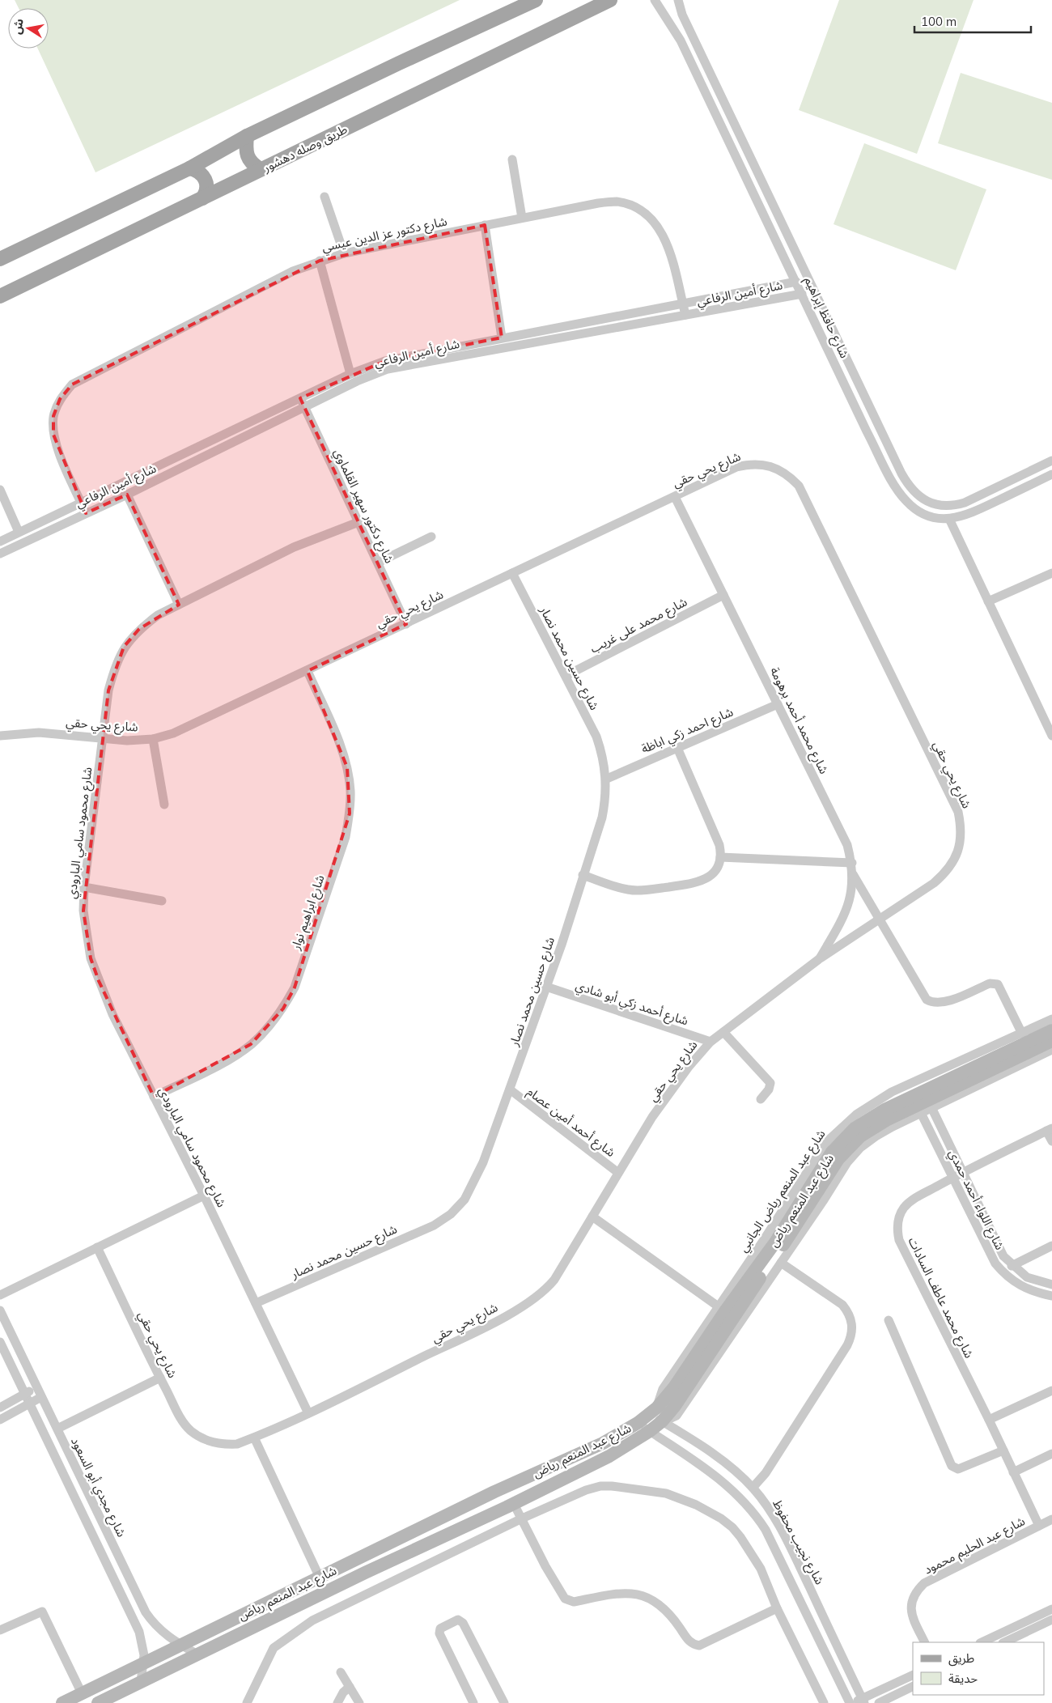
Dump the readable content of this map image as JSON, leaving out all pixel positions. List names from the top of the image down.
{
  "streets": {
    "main road": ["طريق وصله دهشور"],
    "street": [
      "شارع دكتور عز الدين عيسي",
      "شارع أمين الرفاعي",
      "شارع حافظ إبراهيم",
      "شارع يحي حقي",
      "شارع دكتور سهير القلماوي",
      "شارع محمد على غريب",
      "شارع حسين محمد نصار",
      "شارع محمد أحمد برهومة",
      "شارع احمد زكي اباظة",
      "شارع محمود سامي البارودي",
      "شارع ابراهيم نوار",
      "شارع أحمد زكي أبو شادي",
      "شارع أحمد أمين عصام",
      "شارع اللواء أحمد حمدي",
      "شارع عبد المنعم رياض",
      "شارع محمد عاطف السادات",
      "شارع مجدي أبو السعود",
      "شارع نجيب محفوظ",
      "شارع عبد الحليم محمود"
    ]
  },
  "crossings": [
    ["شارع دكتور عز الدين عيسي", "شارع أمين الرفاعي"],
    ["شارع أمين الرفاعي", "شارع حافظ إبراهيم"],
    ["شارع أمين الرفاعي", "شارع دكتور سهير القلماوي"],
    ["شارع يحي حقي", "شارع دكتور سهير القلماوي"],
    ["شارع يحي حقي", "شارع حسين محمد نصار"],
    ["شارع يحي حقي", "شارع محمد أحمد برهومة"],
    ["شارع يحي حقي", "شارع محمود سامي البارودي"],
    ["شارع يحي حقي", "شارع ابراهيم نوار"],
    ["شارع يحي حقي", "شارع أحمد زكي أبو شادي"],
    ["شارع يحي حقي", "شارع أحمد أمين عصام"],
    ["شارع دكتور سهير القلماوي", "شارع محمود سامي البارودي"],
    ["شارع محمد على غريب", "شارع حسين محمد نصار"],
    ["شارع محمد على غريب", "شارع محمد أحمد برهومة"],
    ["شارع حسين محمد نصار", "شارع احمد زكي اباظة"],
    ["شارع حسين محمد نصار", "شارع محمود سامي البارودي"],
    ["شارع حسين محمد نصار", "شارع أحمد زكي أبو شادي"],
    ["شارع حسين محمد نصار", "شارع أحمد أمين عصام"],
    ["شارع محمد أحمد برهومة", "شارع احمد زكي اباظة"],
    ["شارع محمود سامي البارودي", "شارع ابراهيم نوار"],
    ["شارع اللواء أحمد حمدي", "شارع عبد المنعم رياض"],
    ["شارع اللواء أحمد حمدي", "شارع محمد عاطف السادات"],
    ["شارع عبد المنعم رياض", "شارع مجدي أبو السعود"],
    ["شارع عبد المنعم رياض", "شارع نجيب محفوظ"],
    ["شارع محمد عاطف السادات", "شارع عبد الحليم محمود"]
  ],
  "legend": ["طريق", "حديقة"],
  "scale_bar": "100 m",
  "north": "left"
}
